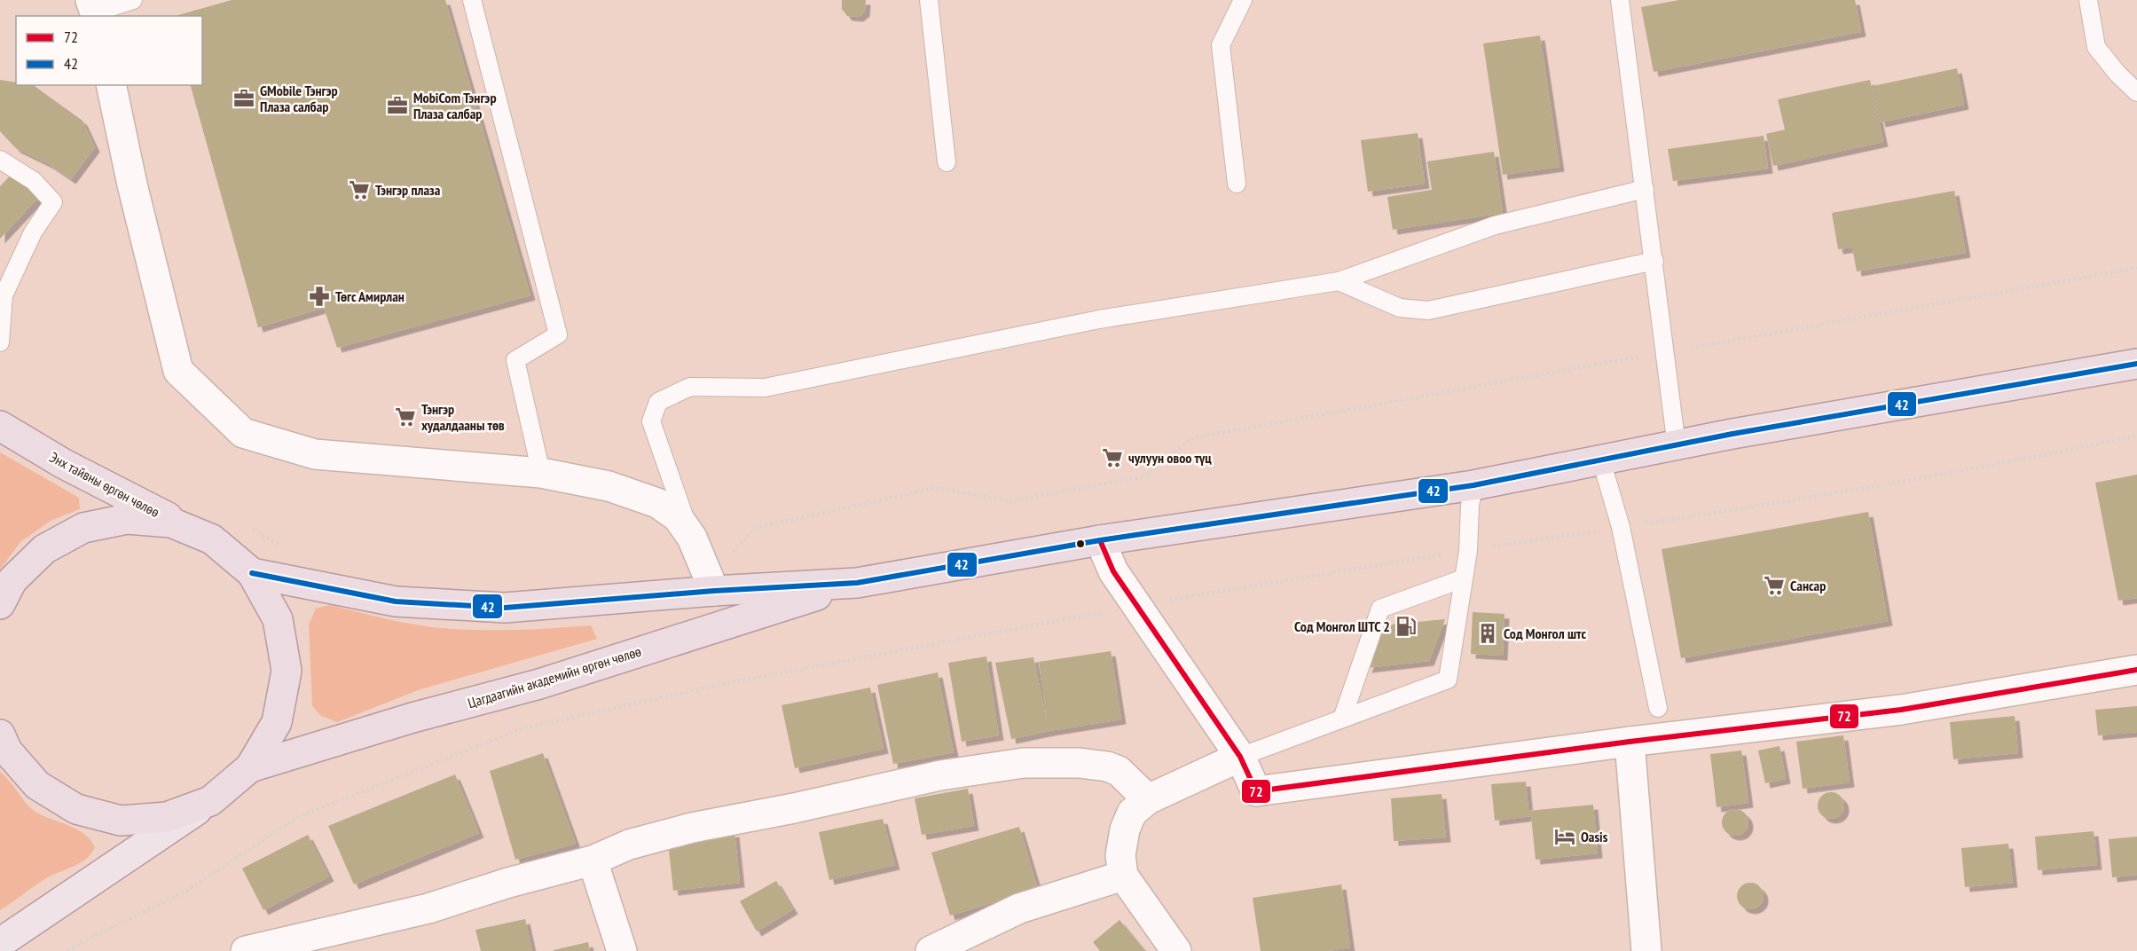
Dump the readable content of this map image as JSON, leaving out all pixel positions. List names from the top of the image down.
{
  "streets": {
    "highway": ["Энх тайвны өргөн чөлөө", "Цагдаагийн академийн өргөн чөлөө"]
  },
  "places": {
    "office": ["GMobile Тэнгэр Плаза салбар", "MobiCom Тэнгэр Плаза салбар"],
    "supermarket": [
      "Тэнгэр плаза",
      "Тэнгэр худалдааны төв",
      "чулуун овоо түц",
      "Сансар"
    ],
    "pharmacy": ["Төгс Амирлан"],
    "fuel station": ["Сод Монгол ШТС 2"],
    "building": ["Сод Монгол штс"],
    "hotel": ["Oasis"]
  },
  "lines": ["transit line 42", "transit line 72"],
  "legend": ["72", "42"]
}
